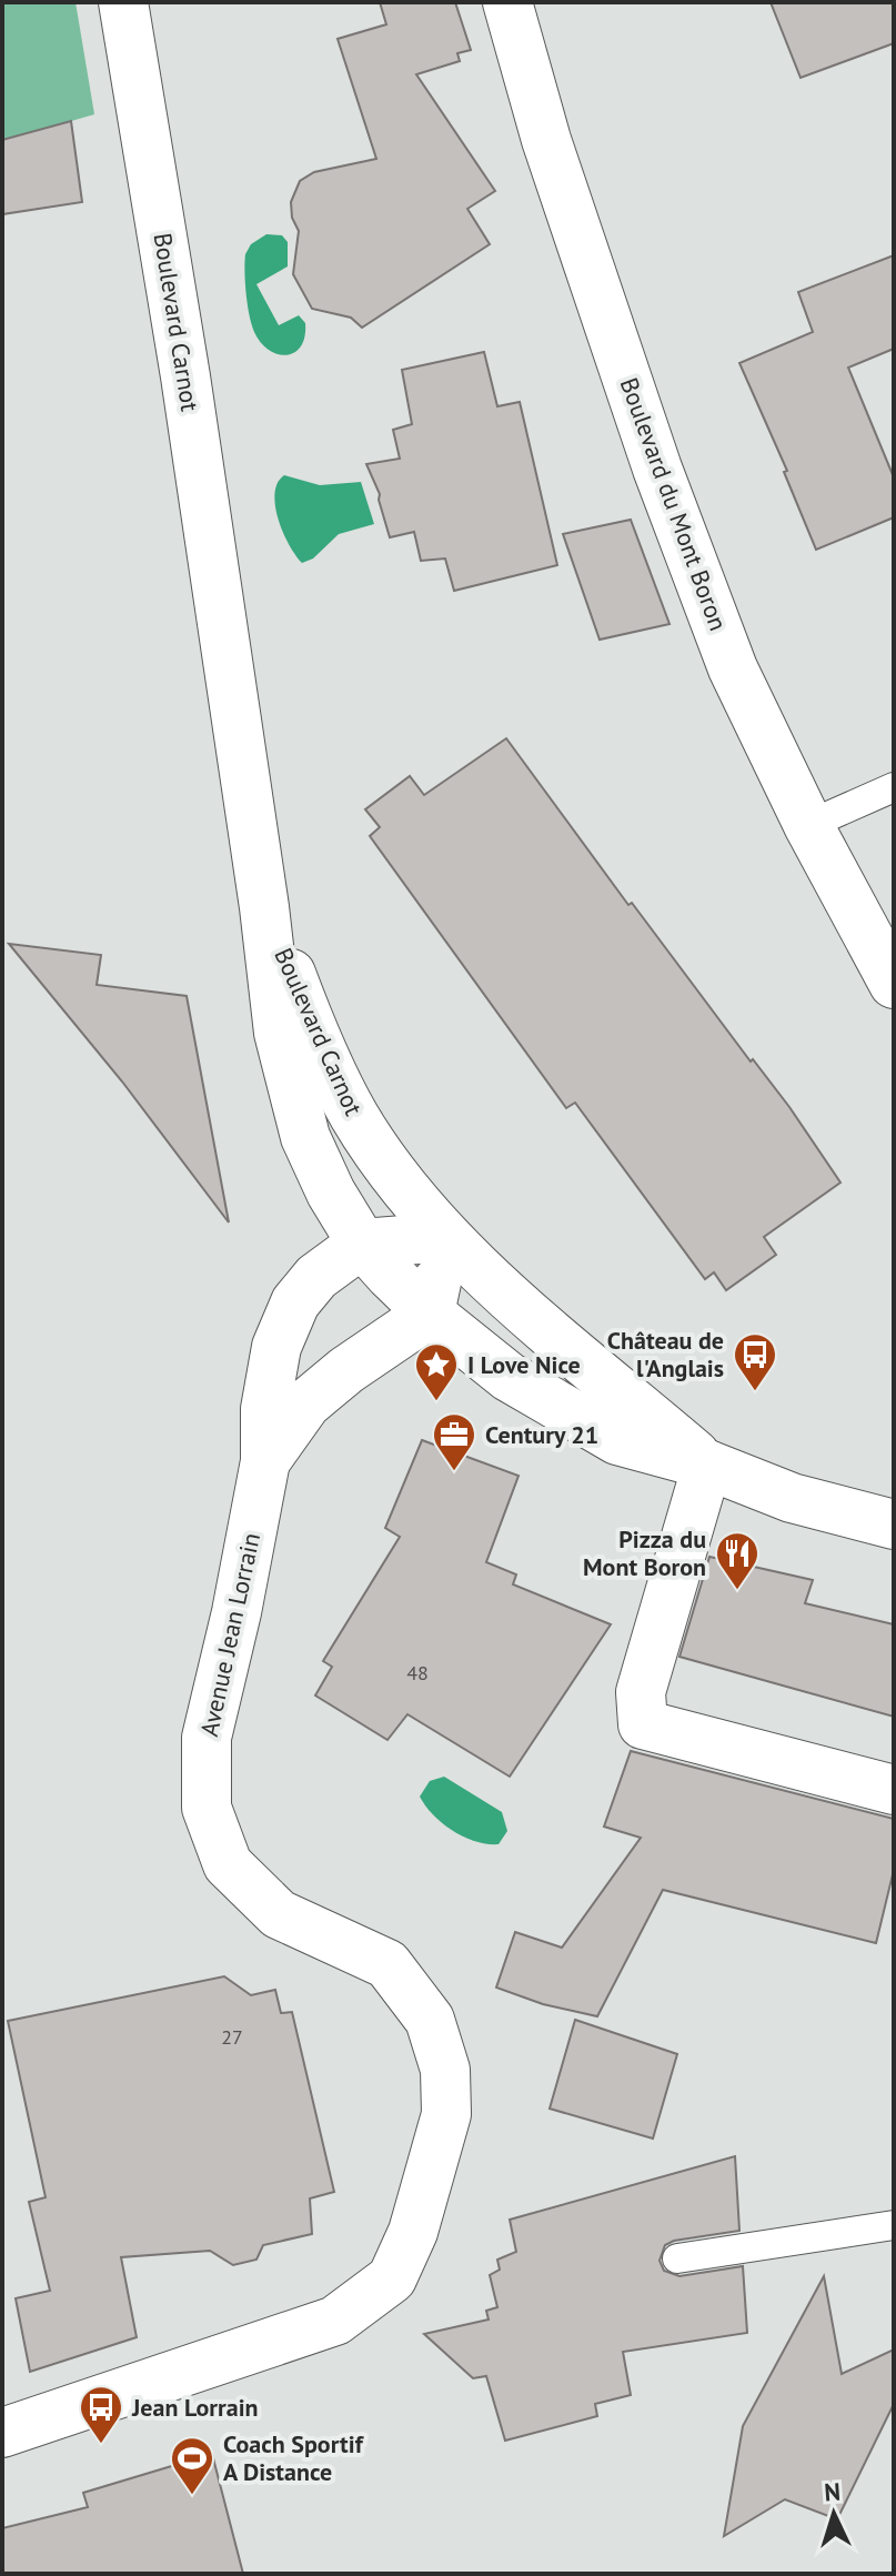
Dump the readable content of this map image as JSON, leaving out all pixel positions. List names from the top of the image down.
{
  "streets": {
    "street": ["Boulevard Carnot", "Boulevard du Mont Boron", "Avenue Jean Lorrain"]
  },
  "crossings": [
    ["Boulevard Carnot", "Avenue Jean Lorrain"]
  ],
  "places": {
    "bus stop": ["Château de l'Anglais", "Jean Lorrain"],
    "place": ["I Love Nice"],
    "office": ["Century 21"],
    "restaurant": ["Pizza du Mont Boron"],
    "sports": ["Coach Sportif A Distance"]
  },
  "house_numbers": ["48", "27"],
  "north": "top"
}
